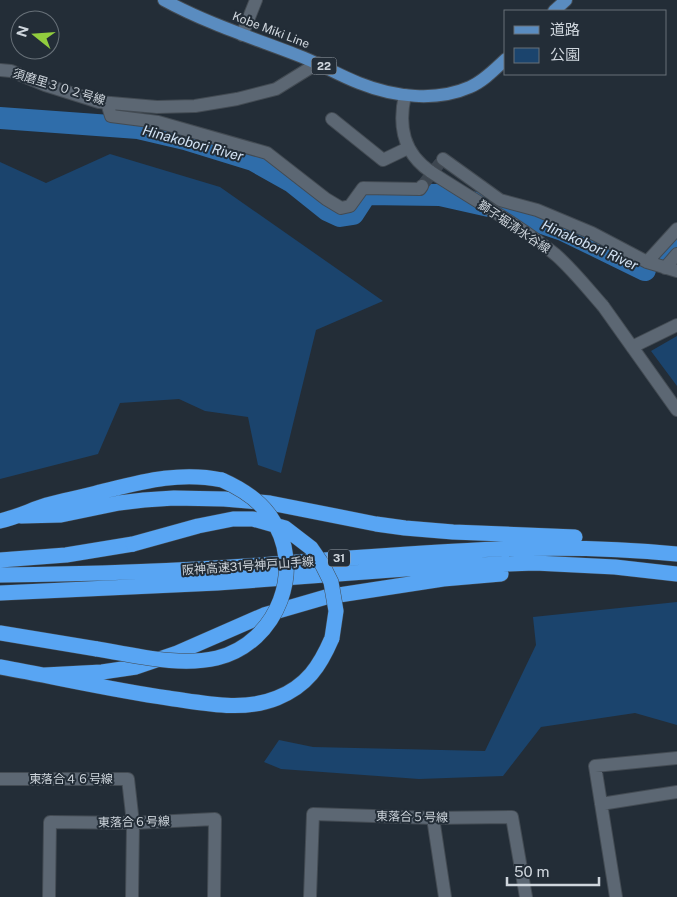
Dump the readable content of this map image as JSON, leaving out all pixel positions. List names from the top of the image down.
{
  "streets": {
    "highway": ["31", "阪神高速31号神戸山手線"],
    "main road": ["Kobe Miki Line", "22"],
    "street": [
      "須磨里３０２号線",
      "獅子堀清水谷線",
      "東落合４６号線",
      "東落合５号線",
      "東落合６号線"
    ]
  },
  "crossings": [
    ["Kobe Miki Line", "須磨里３０２号線"],
    ["Kobe Miki Line", "獅子堀清水谷線"],
    ["31", "阪神高速31号神戸山手線"],
    ["東落合４６号線", "東落合６号線"]
  ],
  "water": ["Hinakobori River"],
  "legend": ["道路", "公園"],
  "scale_bar": "50 m",
  "north": "left"
}
